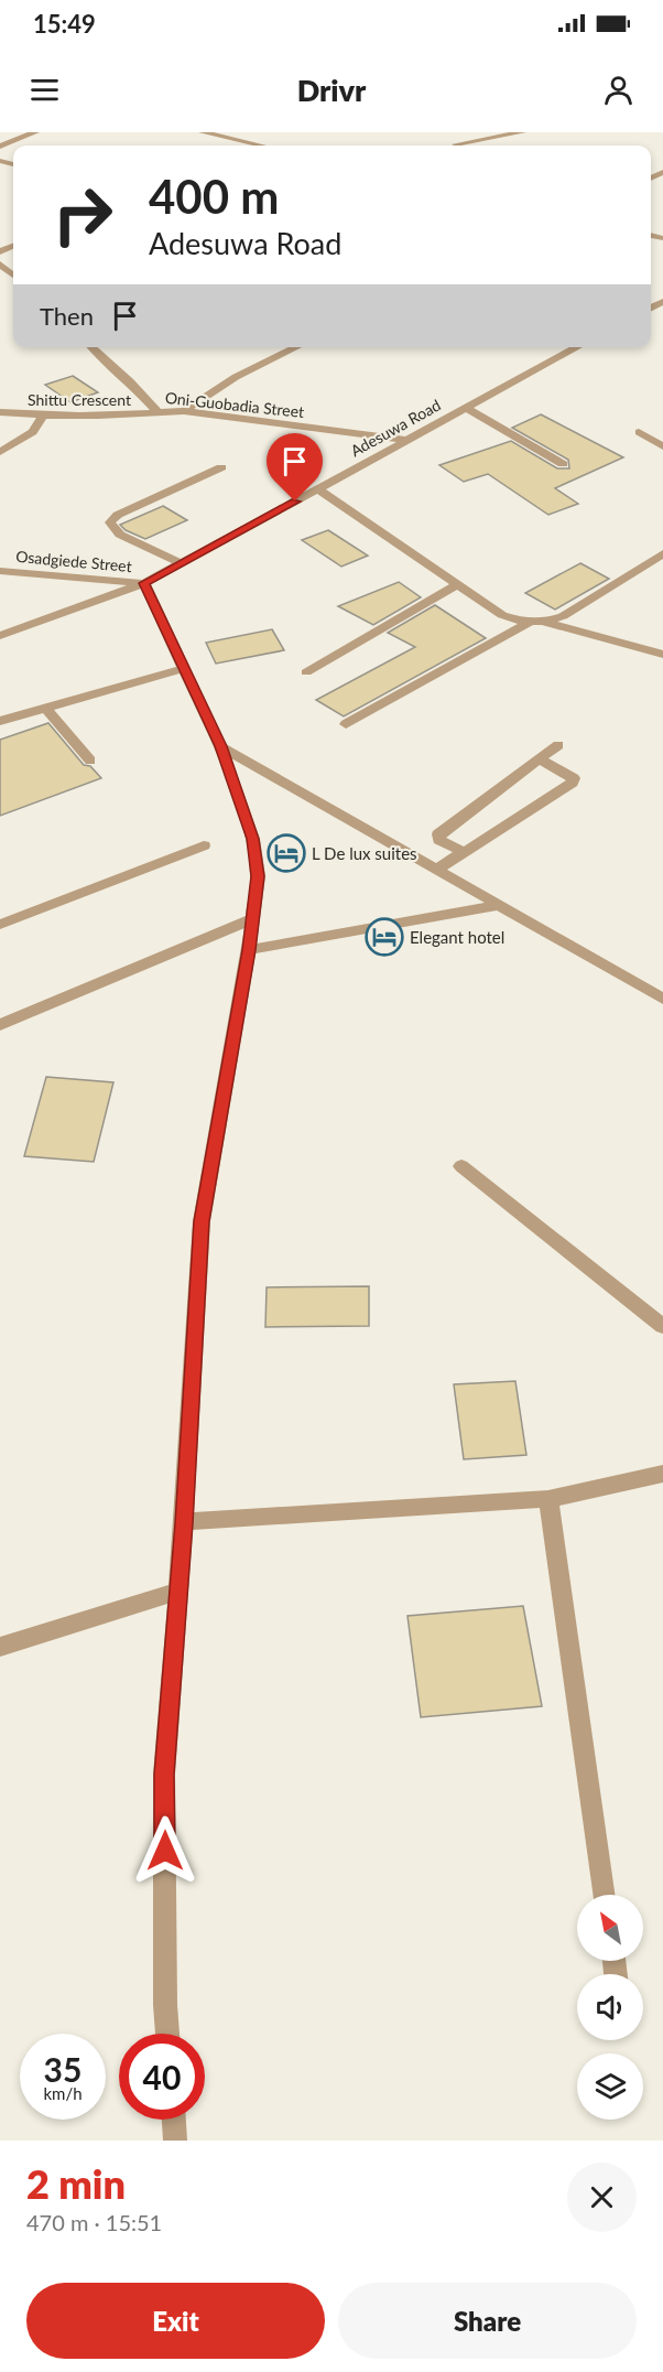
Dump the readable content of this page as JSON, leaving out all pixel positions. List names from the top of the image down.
{
  "streets": {
    "street": [
      "Shittu Crescent",
      "Oni-Guobadia Street",
      "Adesuwa Road",
      "Osadgiede Street"
    ]
  },
  "crossings": [
    ["Shittu Crescent", "Oni-Guobadia Street"],
    ["Oni-Guobadia Street", "Adesuwa Road"],
    ["Adesuwa Road", "Osadgiede Street"]
  ],
  "places": {
    "hotel": ["L De lux suites", "Elegant hotel"]
  },
  "north": "top left",
  "page": {
    "status": "15:49",
    "header": "Drivr",
    "turn": ["400 m", "Adesuwa Road"],
    "then": "Then",
    "speed": "35 km/h",
    "limit": "40",
    "heading": ["2 min", "470 m · 15:51"],
    "buttons": ["Exit", "Share"]
  }
}
